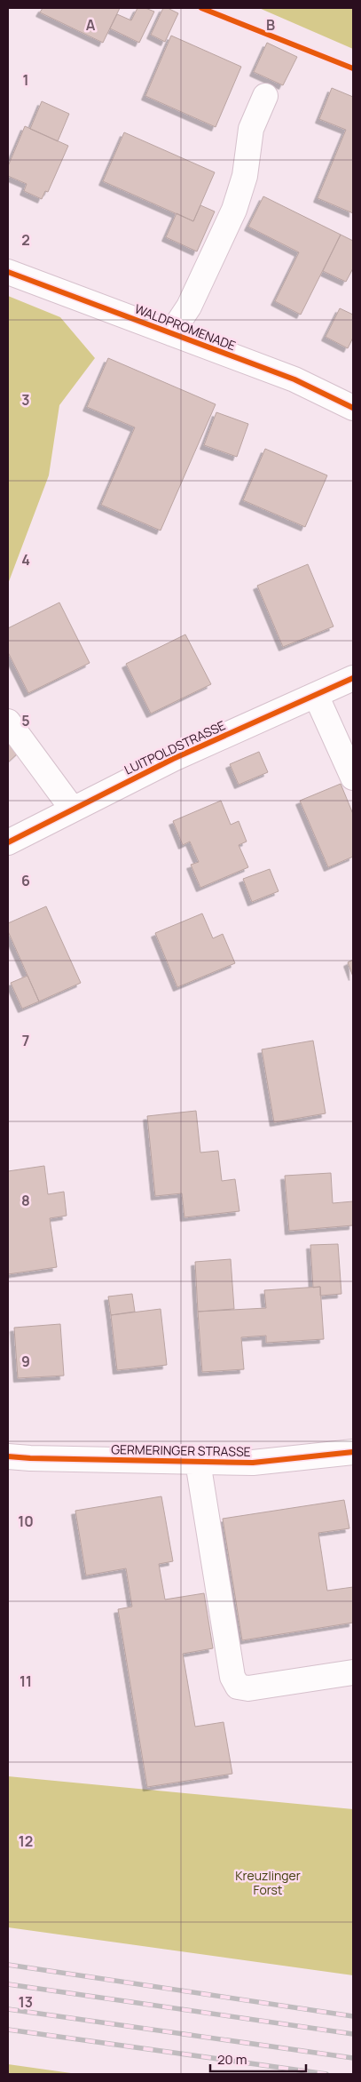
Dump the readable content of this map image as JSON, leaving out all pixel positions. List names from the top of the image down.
{
  "streets": {
    "street": ["WALDPROMENADE", "LUITPOLDSTRASSE", "GERMERINGER STRASSE"]
  },
  "parks": ["Kreuzlinger Forst"],
  "scale_bar": "20 m",
  "grid": {
    "columns": ["A", "B"],
    "rows": [
      "1",
      "2",
      "3",
      "4",
      "5",
      "6",
      "7",
      "8",
      "9",
      "10",
      "11",
      "12",
      "13"
    ]
  }
}
